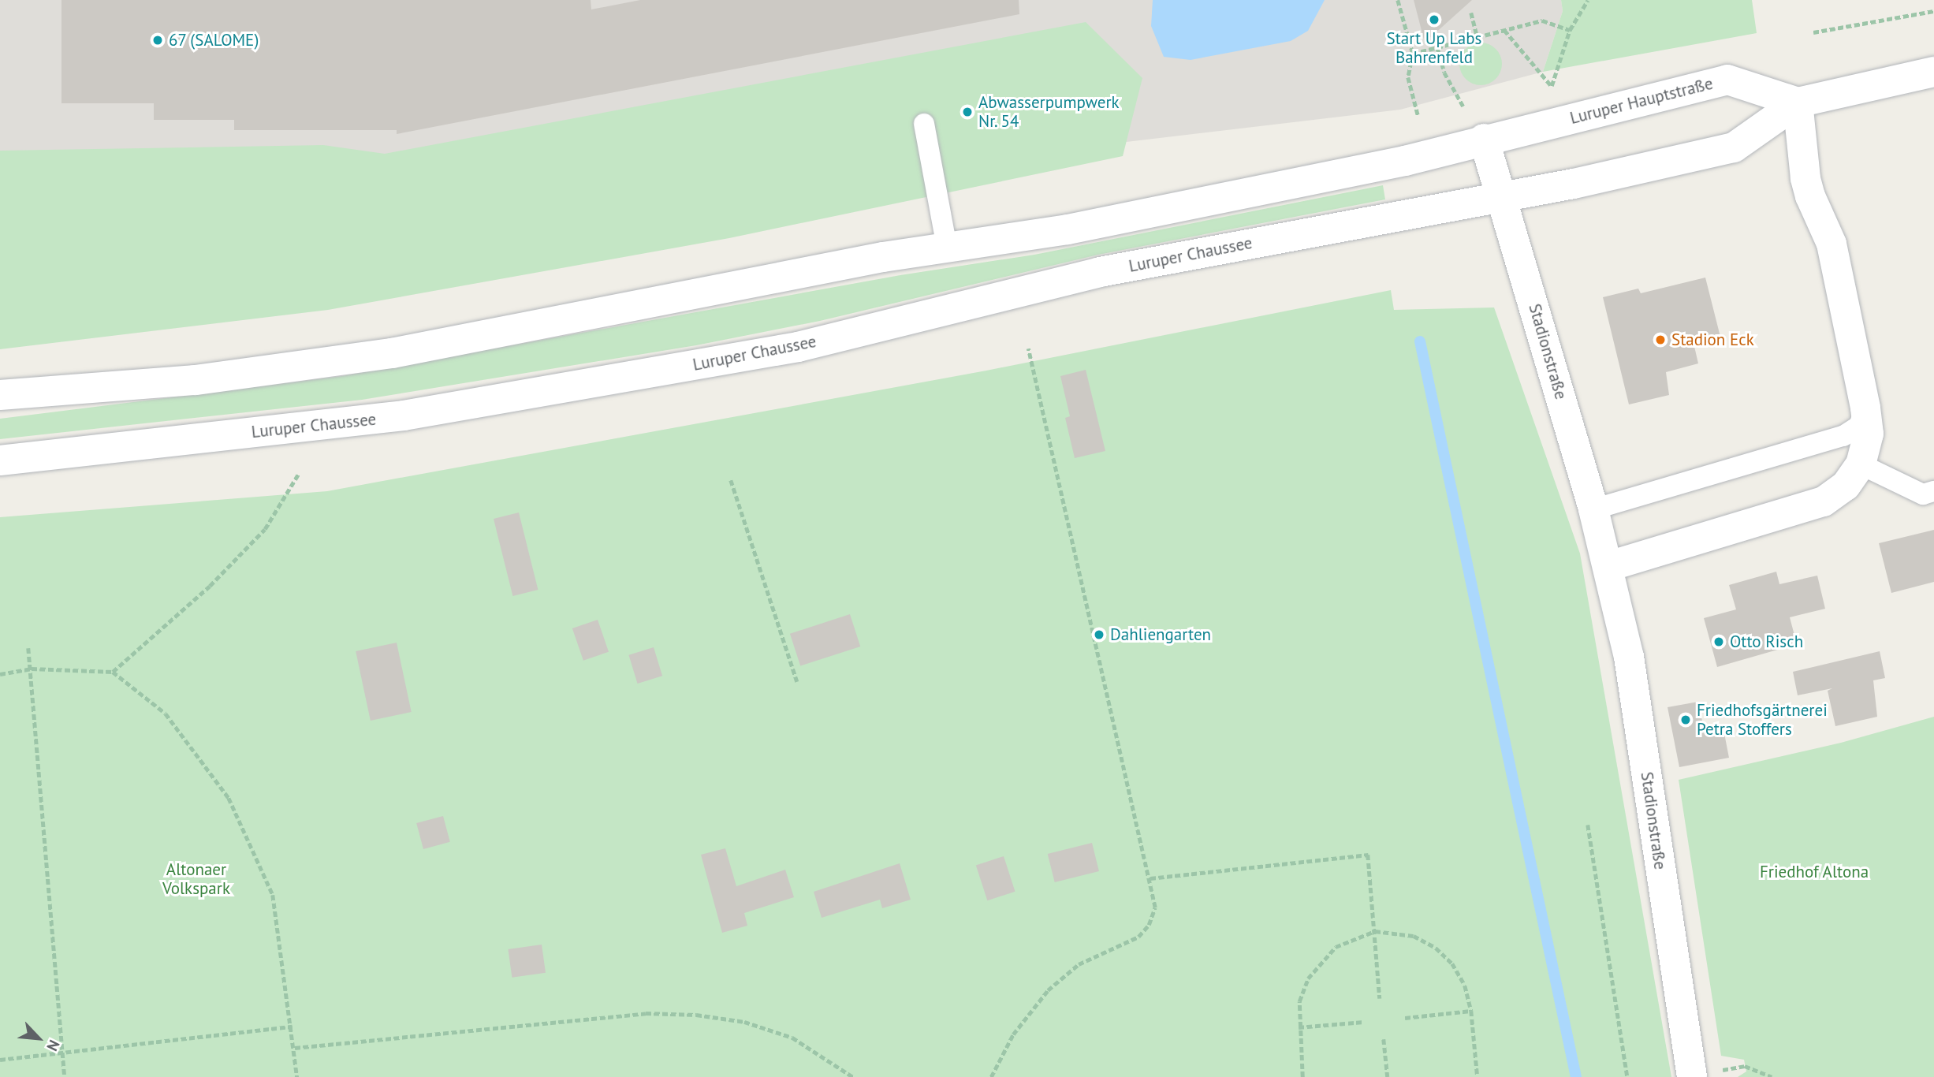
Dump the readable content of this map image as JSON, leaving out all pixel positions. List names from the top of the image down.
{
  "streets": {
    "main road": ["Luruper Hauptstraße", "Luruper Chaussee", "Stadionstraße"]
  },
  "crossings": [
    ["Luruper Hauptstraße", "Stadionstraße"],
    ["Luruper Chaussee", "Stadionstraße"]
  ],
  "parks": ["Altonaer Volkspark", "Friedhof Altona"],
  "places": [
    "Start Up Labs Bahrenfeld",
    "67 (SALOME)",
    "Abwasserpumpwerk Nr. 54",
    "Stadion Eck",
    "Dahliengarten",
    "Otto Risch",
    "Friedhofsgärtnerei Petra Stoffers"
  ],
  "north": "bottom right"
}
